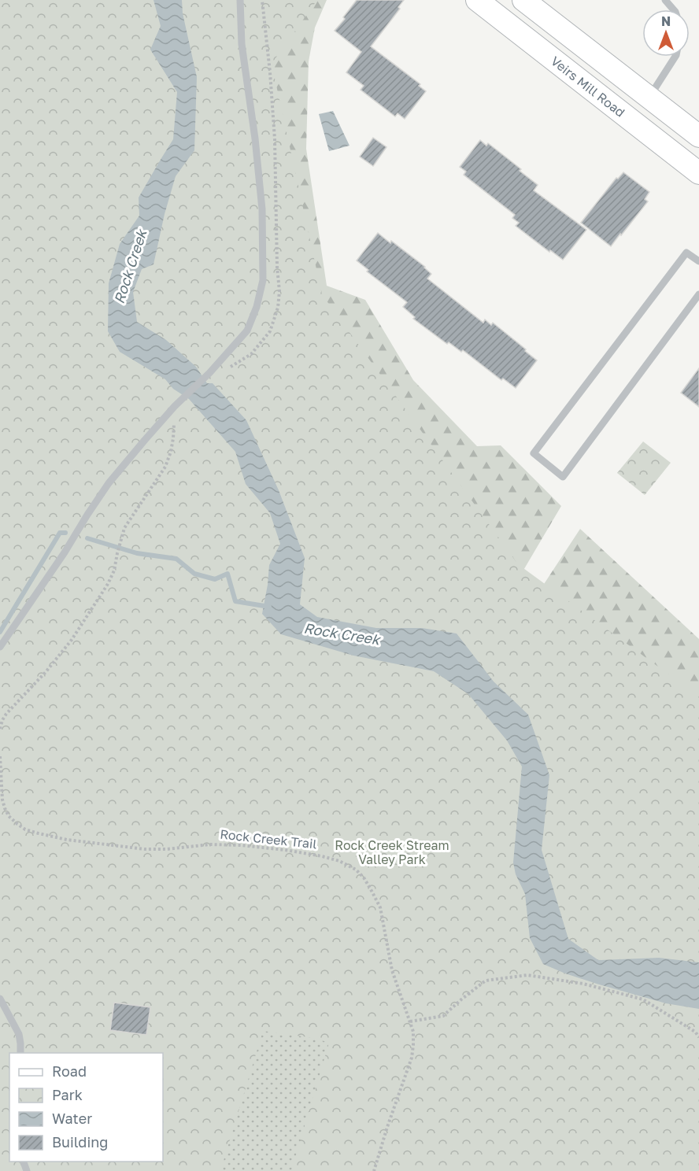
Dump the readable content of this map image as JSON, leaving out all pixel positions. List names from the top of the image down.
{
  "streets": {
    "main road": ["Veirs Mill Road"],
    "path": ["Rock Creek Trail"]
  },
  "water": ["Rock Creek"],
  "parks": ["Rock Creek Stream Valley Park"],
  "legend": [
    "Road",
    "Park",
    "Water",
    "Building"
  ],
  "north": "top"
}
